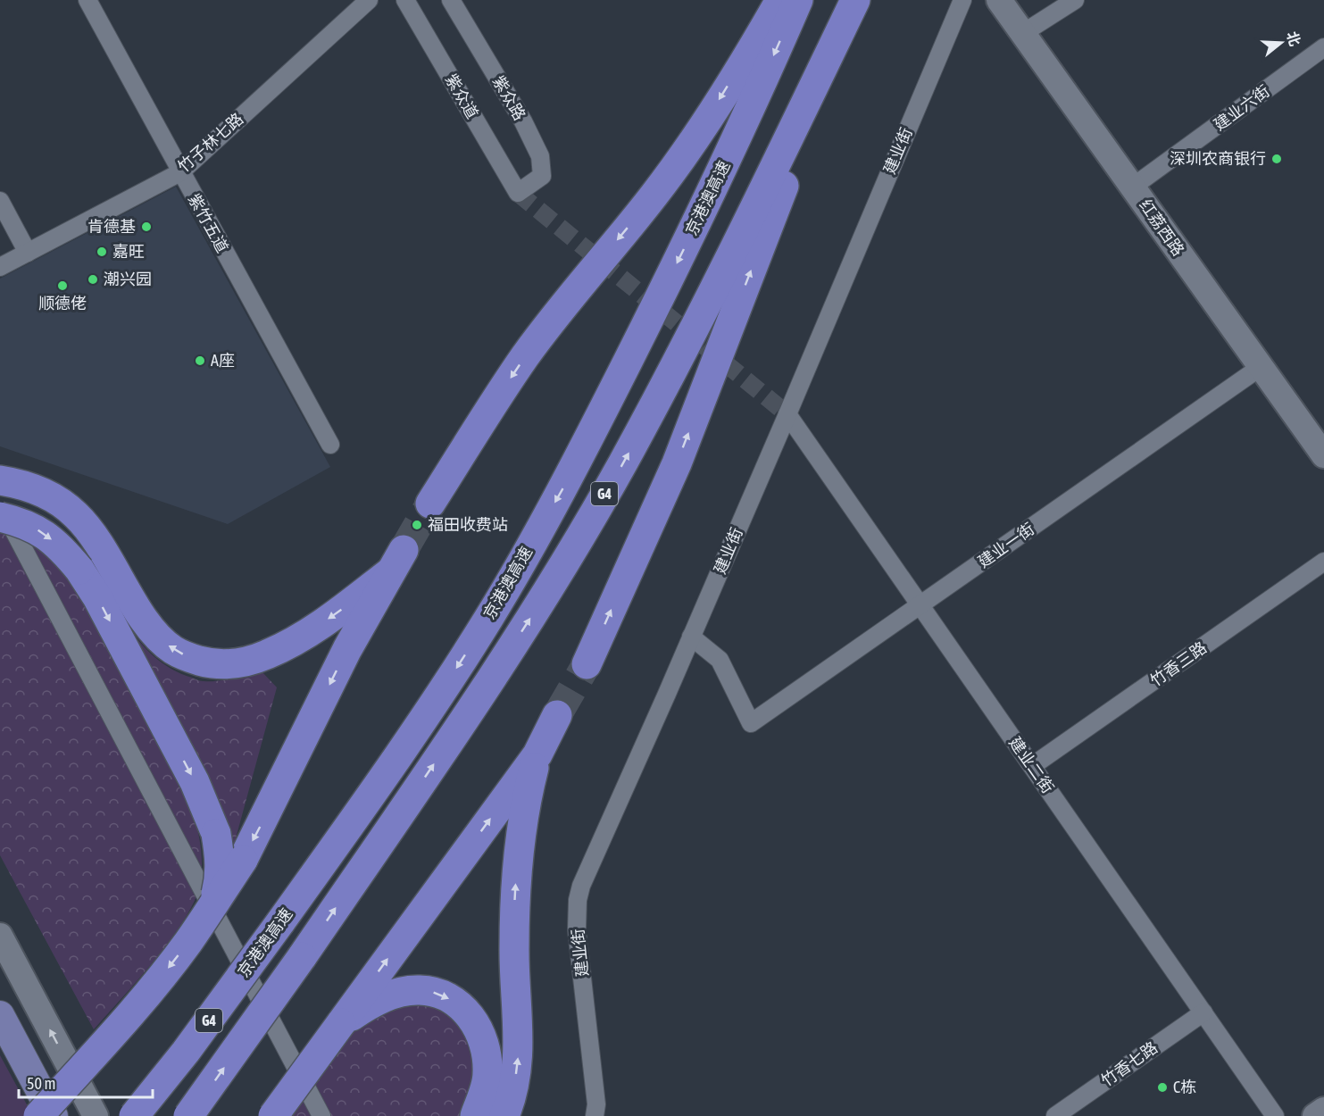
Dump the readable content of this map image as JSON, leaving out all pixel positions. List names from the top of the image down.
{
  "streets": {
    "highway": ["京港澳高速", "G4"],
    "main road": ["红荔西路"],
    "street": [
      "紫众道",
      "紫众路",
      "建业六街",
      "竹子林七路",
      "建业街",
      "紫竹五道",
      "建业一街",
      "竹香三路",
      "建业二街",
      "竹香七路"
    ]
  },
  "crossings": [
    ["紫众道", "紫众路"],
    ["建业六街", "红荔西路"],
    ["竹子林七路", "紫竹五道"],
    ["建业街", "建业一街"],
    ["建业街", "建业二街"],
    ["红荔西路", "建业一街"],
    ["建业一街", "建业二街"],
    ["竹香三路", "建业二街"],
    ["建业二街", "竹香七路"]
  ],
  "places": [
    "深圳农商银行",
    "肯德基",
    "嘉旺",
    "潮兴园",
    "顺德佬",
    "A座",
    "福田收费站",
    "C栋"
  ],
  "scale_bar": "50 m",
  "north": "right"
}
